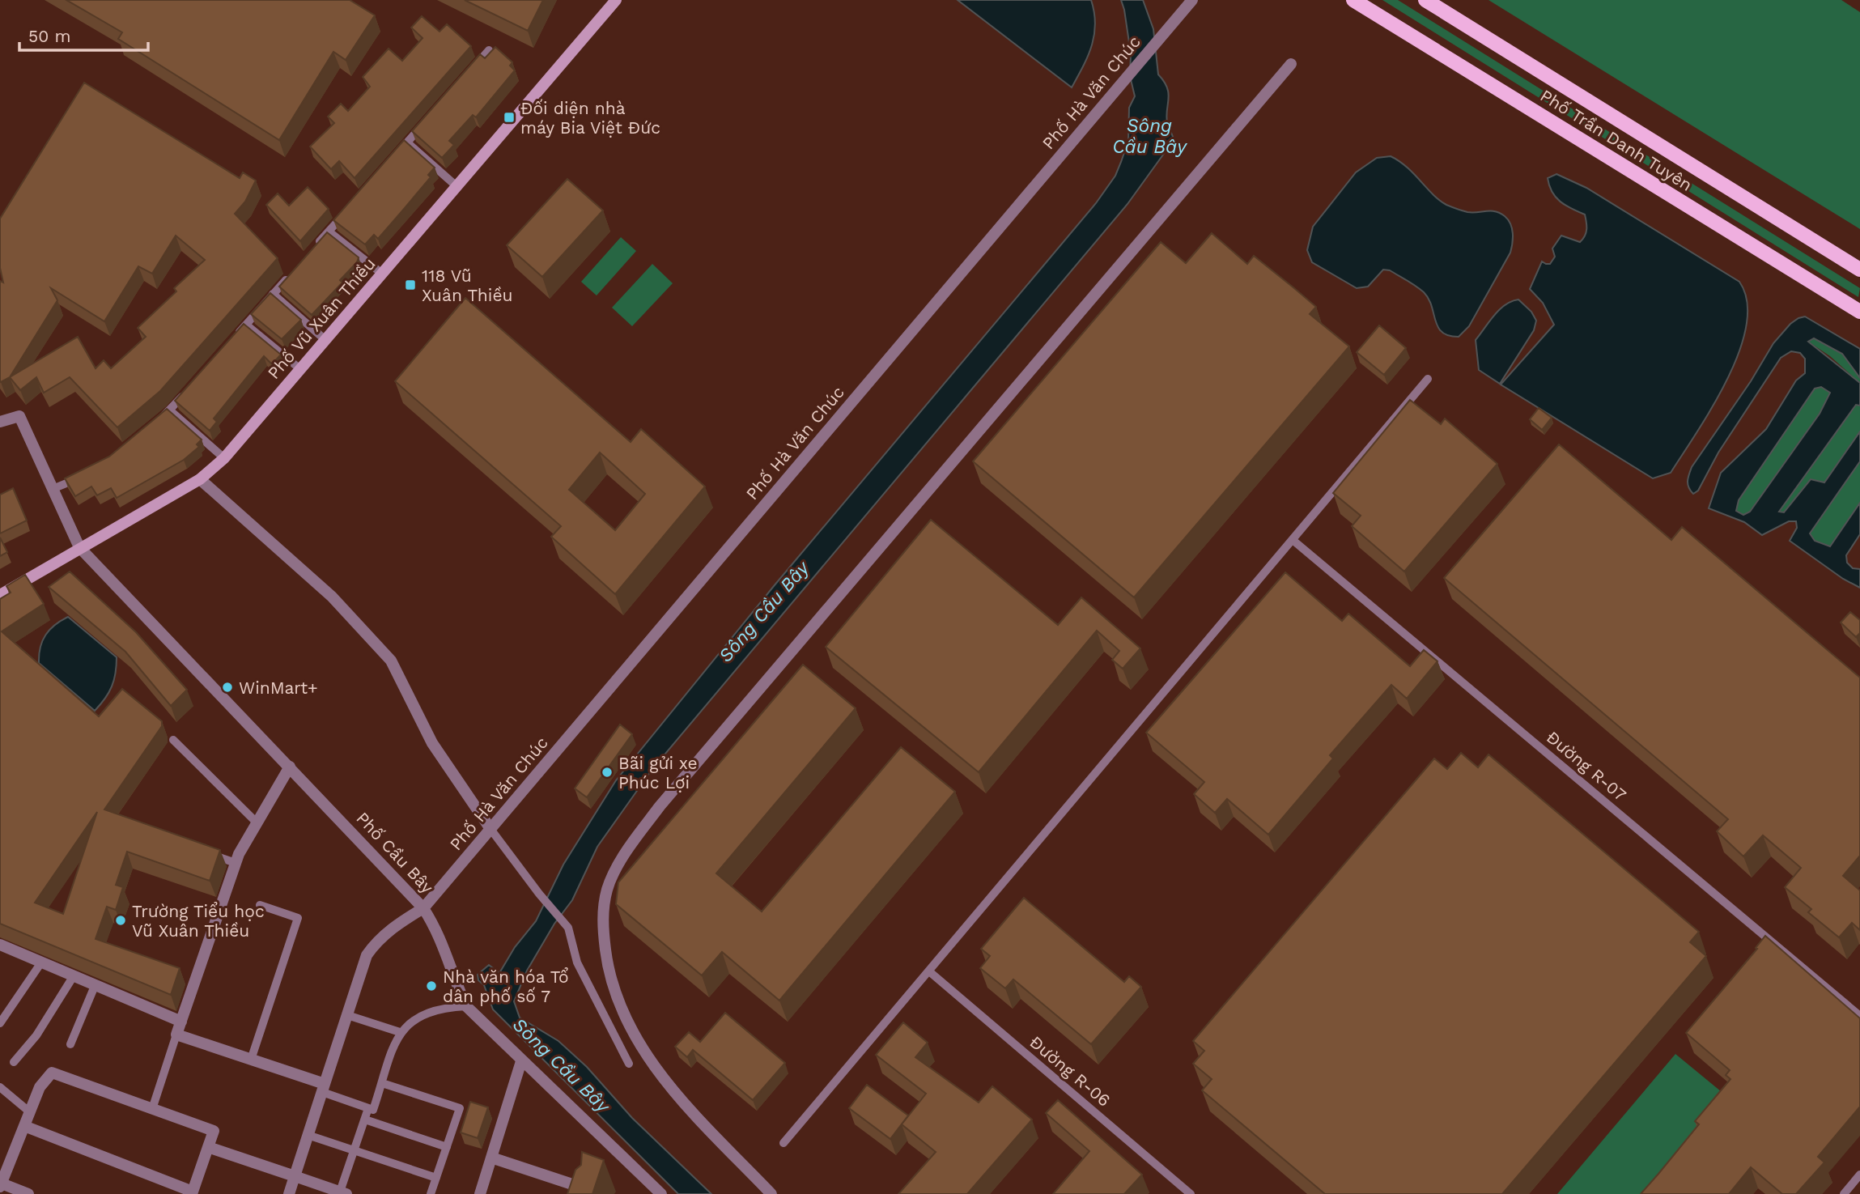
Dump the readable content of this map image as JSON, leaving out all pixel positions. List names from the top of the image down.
{
  "streets": {
    "main road": ["Phố Trần Danh Tuyên", "Phố Vũ Xuân Thiều"],
    "street": ["Phố Hà Văn Chúc", "Phố Cầu Bây"],
    "lane": ["Đường R-07", "Đường R-06"]
  },
  "crossings": [
    ["Phố Hà Văn Chúc", "Phố Cầu Bây"],
    ["Phố Vũ Xuân Thiều", "Phố Cầu Bây"]
  ],
  "water": ["Sông Cầu Bây"],
  "places": {
    "transit": ["Đối diện nhà máy Bia Việt Đức", "118 Vũ Xuân Thiều"],
    "other": [
      "WinMart+",
      "Bãi gửi xe Phúc Lợi",
      "Trường Tiểu học Vũ Xuân Thiều",
      "Nhà văn hóa Tổ dân phố số 7"
    ]
  },
  "scale_bar": "50 m"
}
